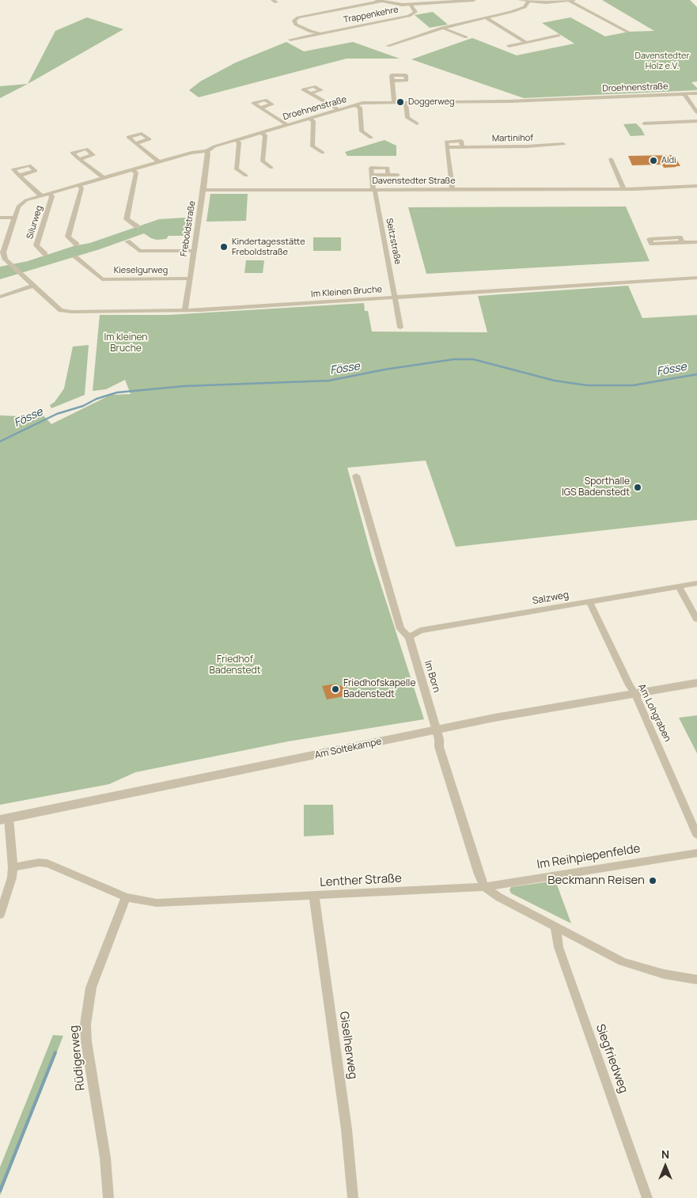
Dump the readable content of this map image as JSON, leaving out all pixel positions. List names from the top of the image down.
{
  "streets": {
    "street": [
      "Trappenkehre",
      "Droehnenstraße",
      "Martinihof",
      "Davenstedter Straße",
      "Silurweg",
      "Freboldstraße",
      "Seitzstraße",
      "Kieselgurweg",
      "Im Kleinen Bruche",
      "Salzweg",
      "Im Born",
      "Am Lohgraben",
      "Am Soltekampe",
      "Im Reihpiepenfelde",
      "Lenther Straße",
      "Giselherweg",
      "Rüdigerweg",
      "Siegfriedweg"
    ]
  },
  "crossings": [
    ["Droehnenstraße", "Silurweg"],
    ["Droehnenstraße", "Freboldstraße"],
    ["Droehnenstraße", "Im Kleinen Bruche"],
    ["Martinihof", "Davenstedter Straße"],
    ["Davenstedter Straße", "Freboldstraße"],
    ["Davenstedter Straße", "Seitzstraße"],
    ["Freboldstraße", "Kieselgurweg"],
    ["Freboldstraße", "Im Kleinen Bruche"],
    ["Seitzstraße", "Im Kleinen Bruche"],
    ["Salzweg", "Im Born"],
    ["Salzweg", "Am Lohgraben"],
    ["Im Born", "Am Soltekampe"],
    ["Im Born", "Im Reihpiepenfelde"],
    ["Im Born", "Lenther Straße"],
    ["Am Lohgraben", "Am Soltekampe"],
    ["Im Reihpiepenfelde", "Lenther Straße"],
    ["Lenther Straße", "Giselherweg"],
    ["Lenther Straße", "Rüdigerweg"]
  ],
  "water": ["Fösse"],
  "parks": ["Davenstedter Holz e.V.", "Im kleinen Bruche", "Friedhof Badenstedt"],
  "places": [
    "Doggerweg",
    "Aldi",
    "Kindertagesstätte Freboldstraße",
    "Sporthalle IGS Badenstedt",
    "Friedhofskapelle Badenstedt",
    "Beckmann Reisen"
  ],
  "north": "top"
}
